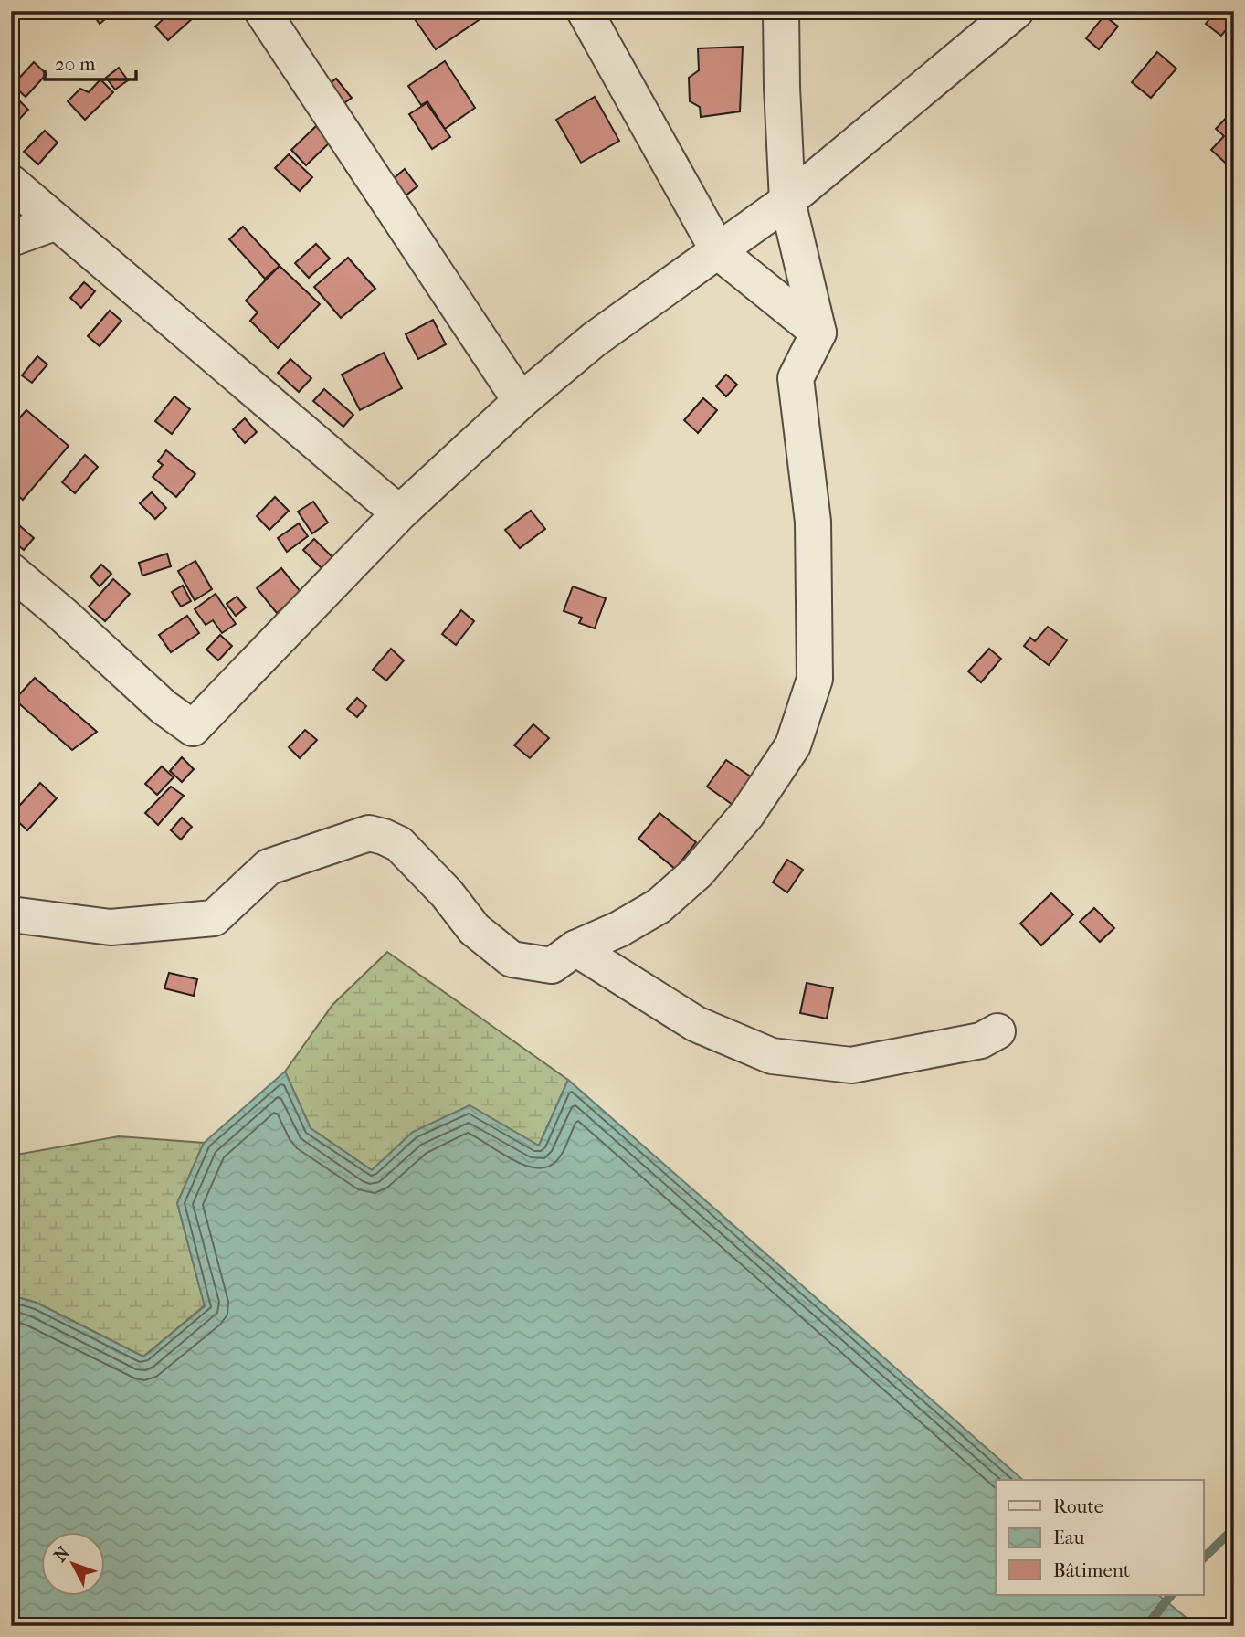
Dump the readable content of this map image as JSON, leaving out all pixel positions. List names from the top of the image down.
{
  "legend": ["Route", "Eau", "Bâtiment"],
  "scale_bar": "20 m",
  "north": "top left"
}
